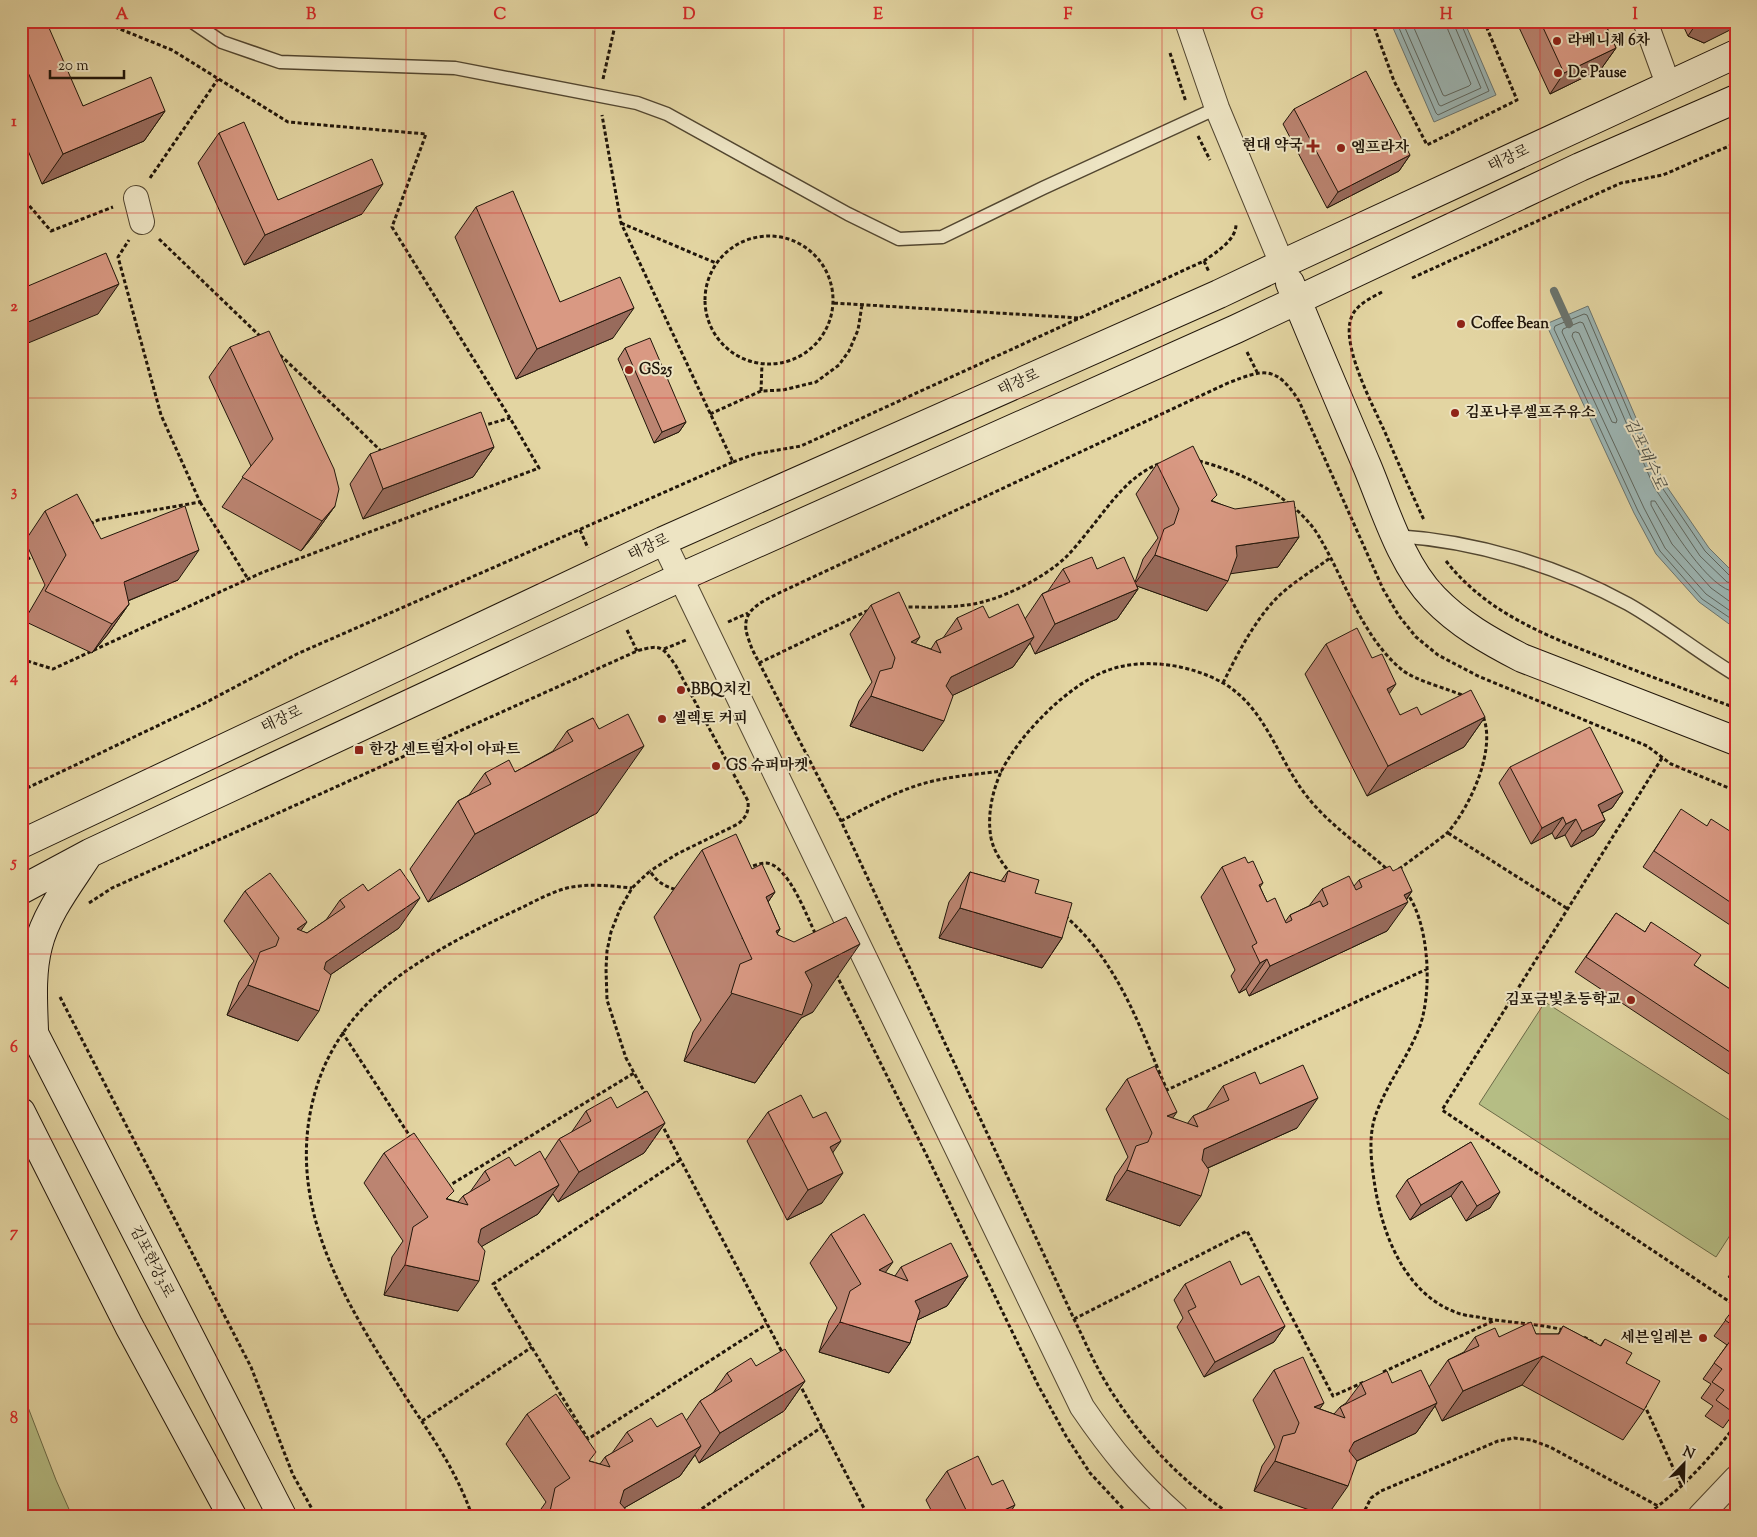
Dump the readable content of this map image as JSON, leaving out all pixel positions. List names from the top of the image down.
{
  "streets": {
    "street": ["태장로", "김포한강3로"]
  },
  "water": ["김포대수로"],
  "places": {
    "other": [
      "라베니체 6차",
      "De Pause",
      "엠프라자",
      "Coffee Bean",
      "GS25",
      "김포나루셀프주유소",
      "BBQ치킨",
      "셀렉토 커피",
      "GS 슈퍼마켓",
      "김포금빛초등학교",
      "세븐일레븐"
    ],
    "health": ["현대 약국"],
    "transit": ["한강 센트럴자이 아파트"]
  },
  "scale_bar": "20 m",
  "north": "top right",
  "grid": {
    "columns": [
      "A",
      "B",
      "C",
      "D",
      "E",
      "F",
      "G",
      "H",
      "I"
    ],
    "rows": [
      "1",
      "2",
      "3",
      "4",
      "5",
      "6",
      "7",
      "8"
    ]
  }
}
